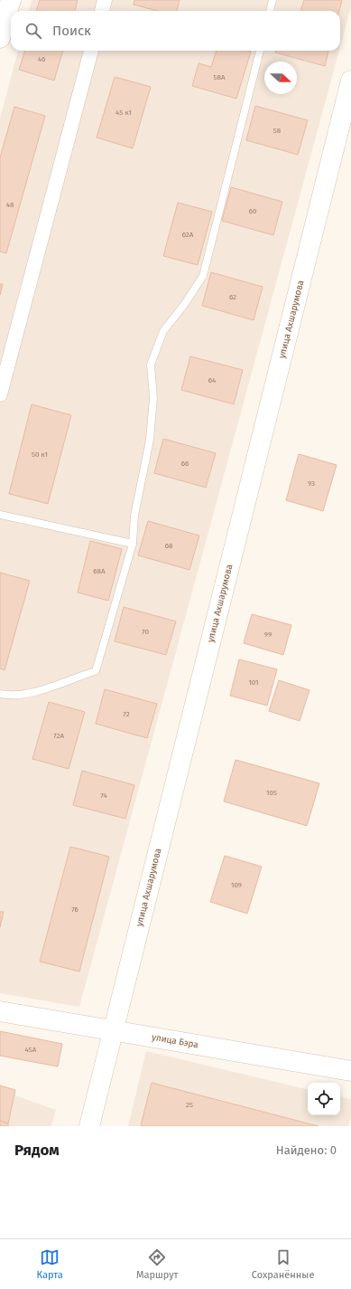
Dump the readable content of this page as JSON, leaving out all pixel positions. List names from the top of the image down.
{
  "streets": {
    "street": ["улица Ахшарумова", "улица Бэра"]
  },
  "crossings": [
    ["улица Ахшарумова", "улица Бэра"]
  ],
  "house_numbers": [
    "46",
    "58А",
    "45 к1",
    "58",
    "48",
    "60",
    "62А",
    "62",
    "64",
    "50 к1",
    "66",
    "93",
    "68",
    "68А",
    "70",
    "99",
    "101",
    "72",
    "72А",
    "105",
    "74",
    "109",
    "76",
    "45А",
    "25"
  ],
  "north": "right",
  "page": {
    "search": "Поиск",
    "heading": ["Рядом", "Найдено: 0"],
    "nav": ["Карта", "Маршрут", "Сохранённые"]
  }
}
